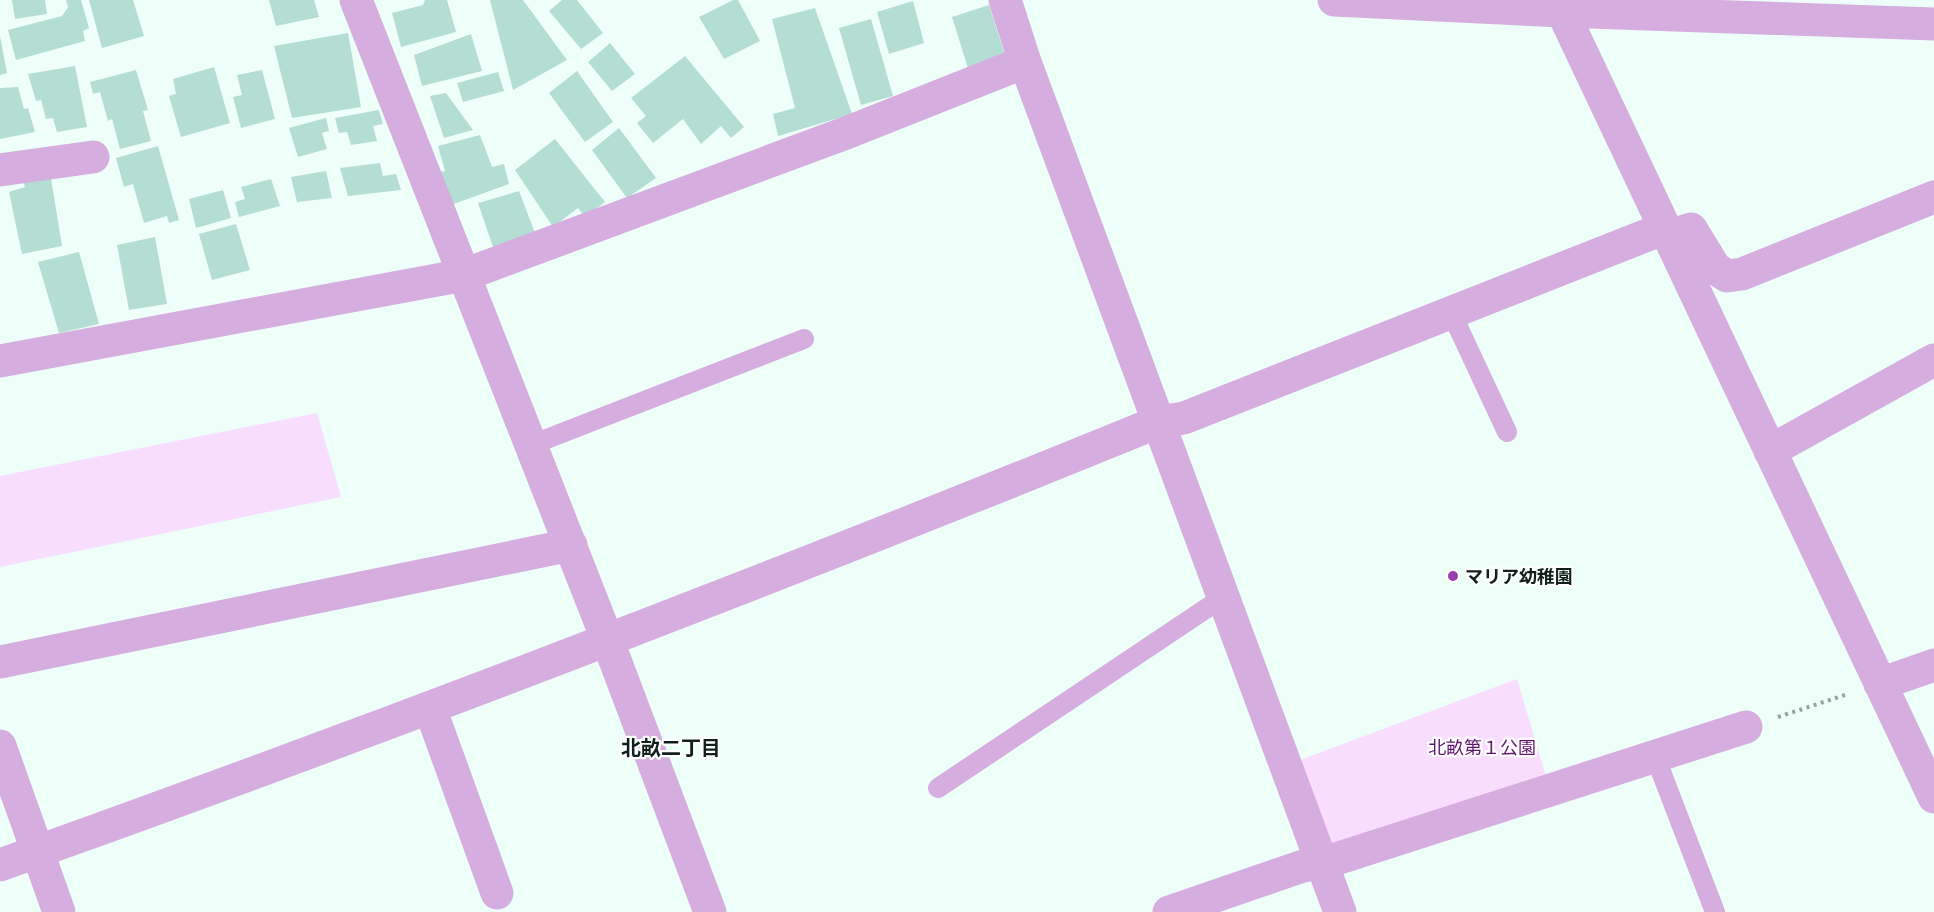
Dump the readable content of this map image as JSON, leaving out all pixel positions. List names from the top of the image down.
{
  "districts": ["北畝二丁目"],
  "parks": ["北畝第１公園"],
  "places": ["マリア幼稚園"]
}
